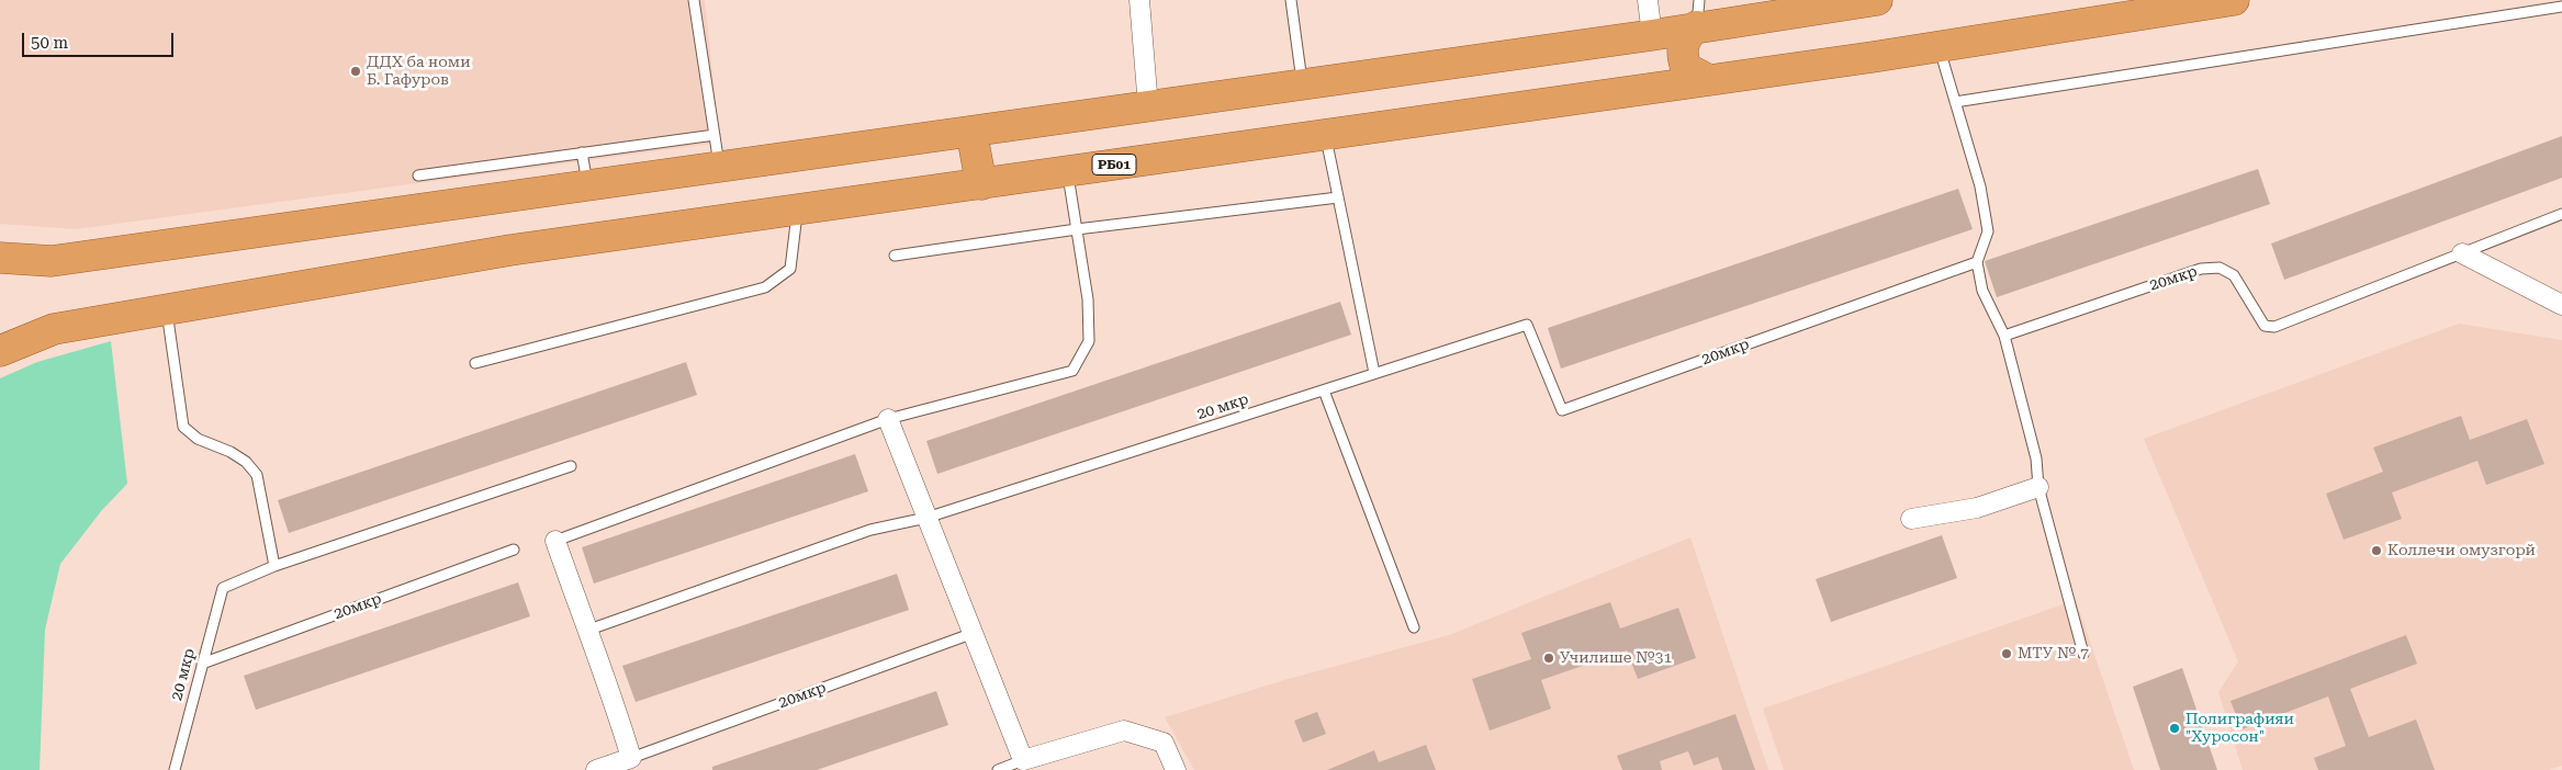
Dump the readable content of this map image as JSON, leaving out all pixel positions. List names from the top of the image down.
{
  "streets": {
    "highway": ["РБ01"],
    "street": ["20мкр"],
    "lane": ["20 мкр"]
  },
  "crossings": [
    ["20мкр", "20 мкр"]
  ],
  "places": [
    "ДДХ ба номи Б. Гафуров",
    "Коллечи омузгорй",
    "МТУ № 7",
    "Училише №31",
    "Полиграфияи \"Хуросон\""
  ],
  "scale_bar": "50 m"
}
